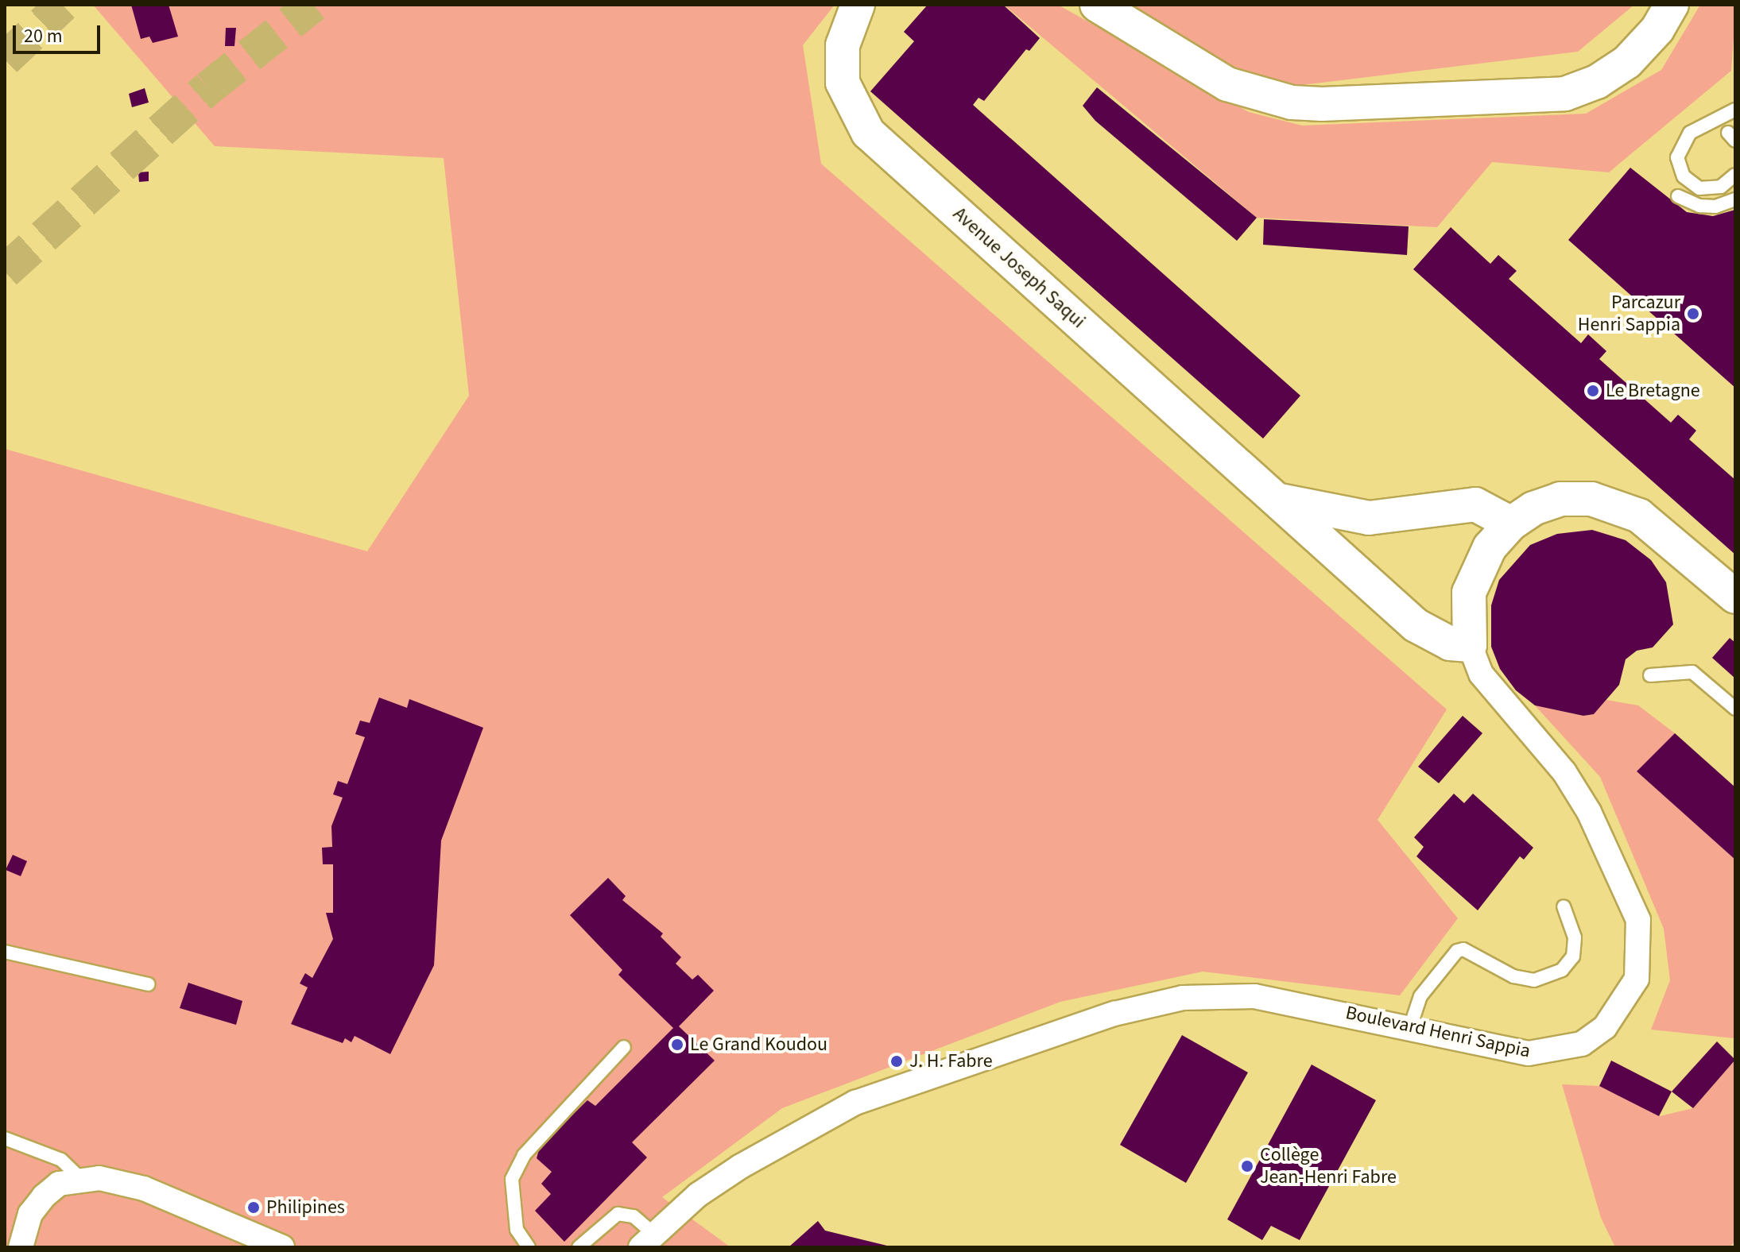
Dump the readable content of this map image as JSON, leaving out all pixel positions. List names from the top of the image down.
{
  "streets": {
    "street": ["Avenue Joseph Saqui", "Boulevard Henri Sappia"]
  },
  "crossings": [
    ["Avenue Joseph Saqui", "Boulevard Henri Sappia"]
  ],
  "places": [
    "Parcazur Henri Sappia",
    "Le Bretagne",
    "Le Grand Koudou",
    "J. H. Fabre",
    "Collège Jean-Henri Fabre",
    "Philipines"
  ],
  "scale_bar": "20 m"
}
